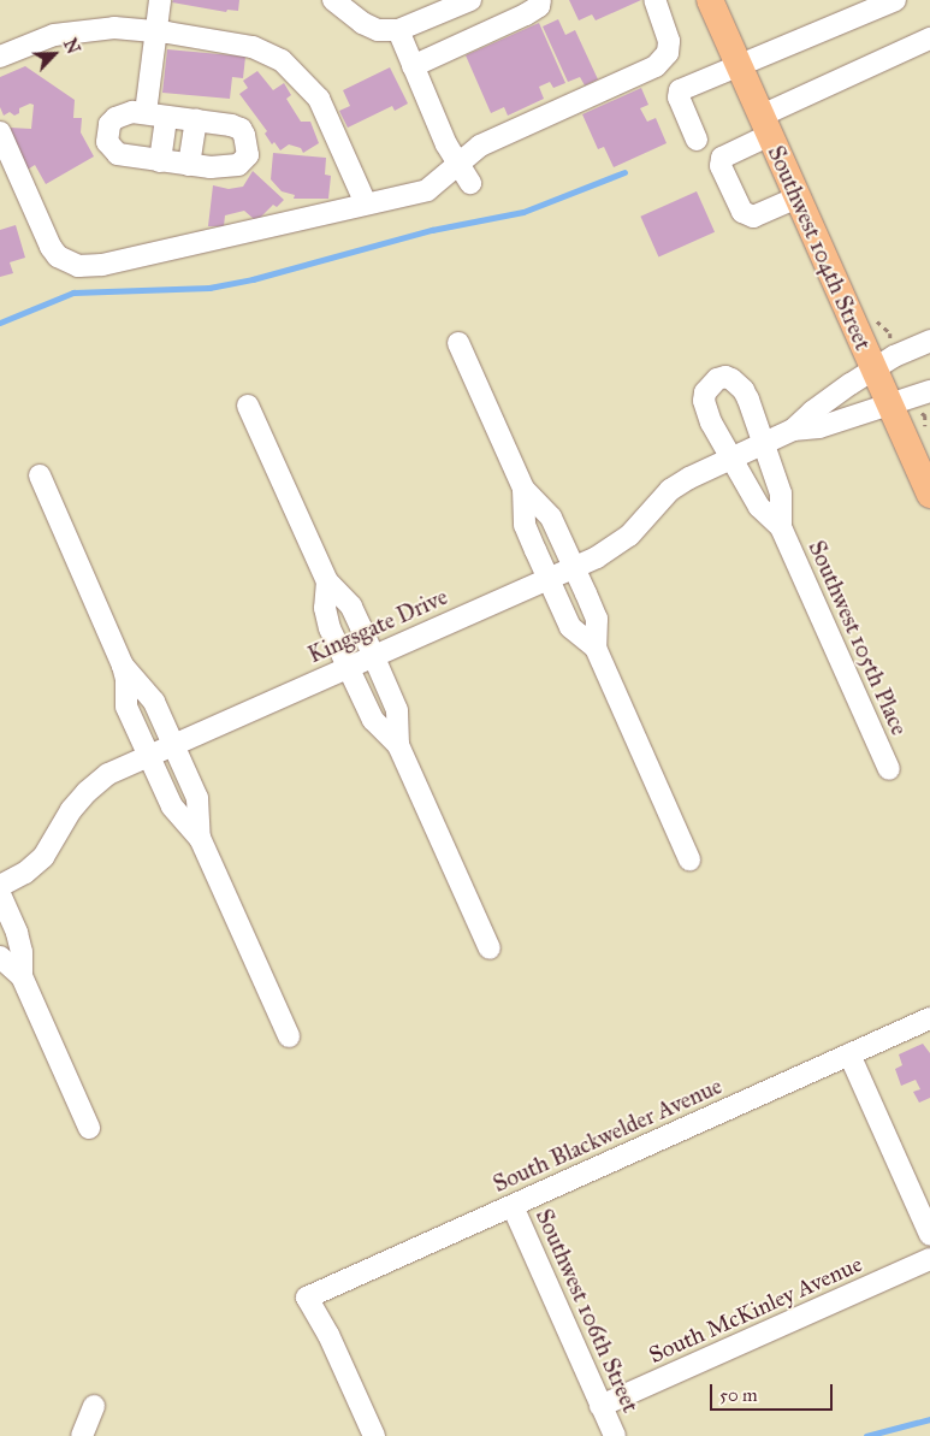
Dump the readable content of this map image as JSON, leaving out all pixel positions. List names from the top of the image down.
{
  "streets": {
    "main road": ["Southwest 104th Street"],
    "street": [
      "Kingsgate Drive",
      "Southwest 105th Place",
      "South Blackwelder Avenue",
      "South McKinley Avenue",
      "Southwest 106th Street"
    ]
  },
  "crossings": [
    ["Southwest 104th Street", "Kingsgate Drive"],
    ["Kingsgate Drive", "Southwest 105th Place"],
    ["South Blackwelder Avenue", "Southwest 106th Street"],
    ["South McKinley Avenue", "Southwest 106th Street"]
  ],
  "scale_bar": "50 m",
  "north": "top right"
}
